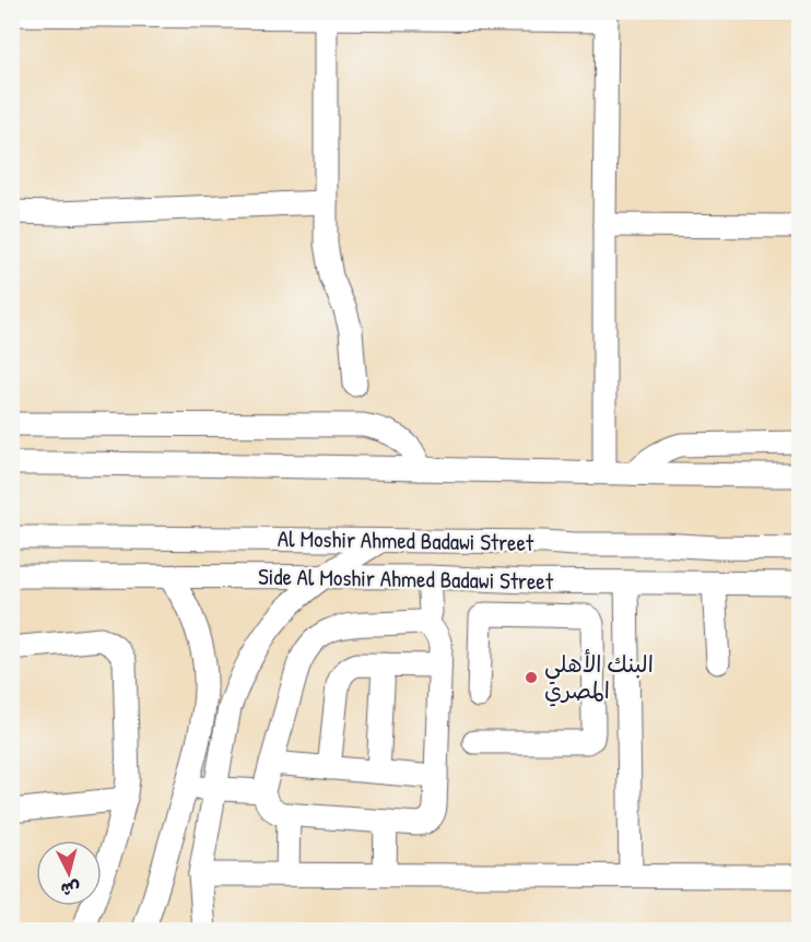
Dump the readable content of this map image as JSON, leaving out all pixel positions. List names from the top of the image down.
{
  "streets": {
    "street": ["Al Moshir Ahmed Badawi Street", "Side Al Moshir Ahmed Badawi Street"]
  },
  "places": ["البنك الأهلي المصري"],
  "north": "bottom"
}
